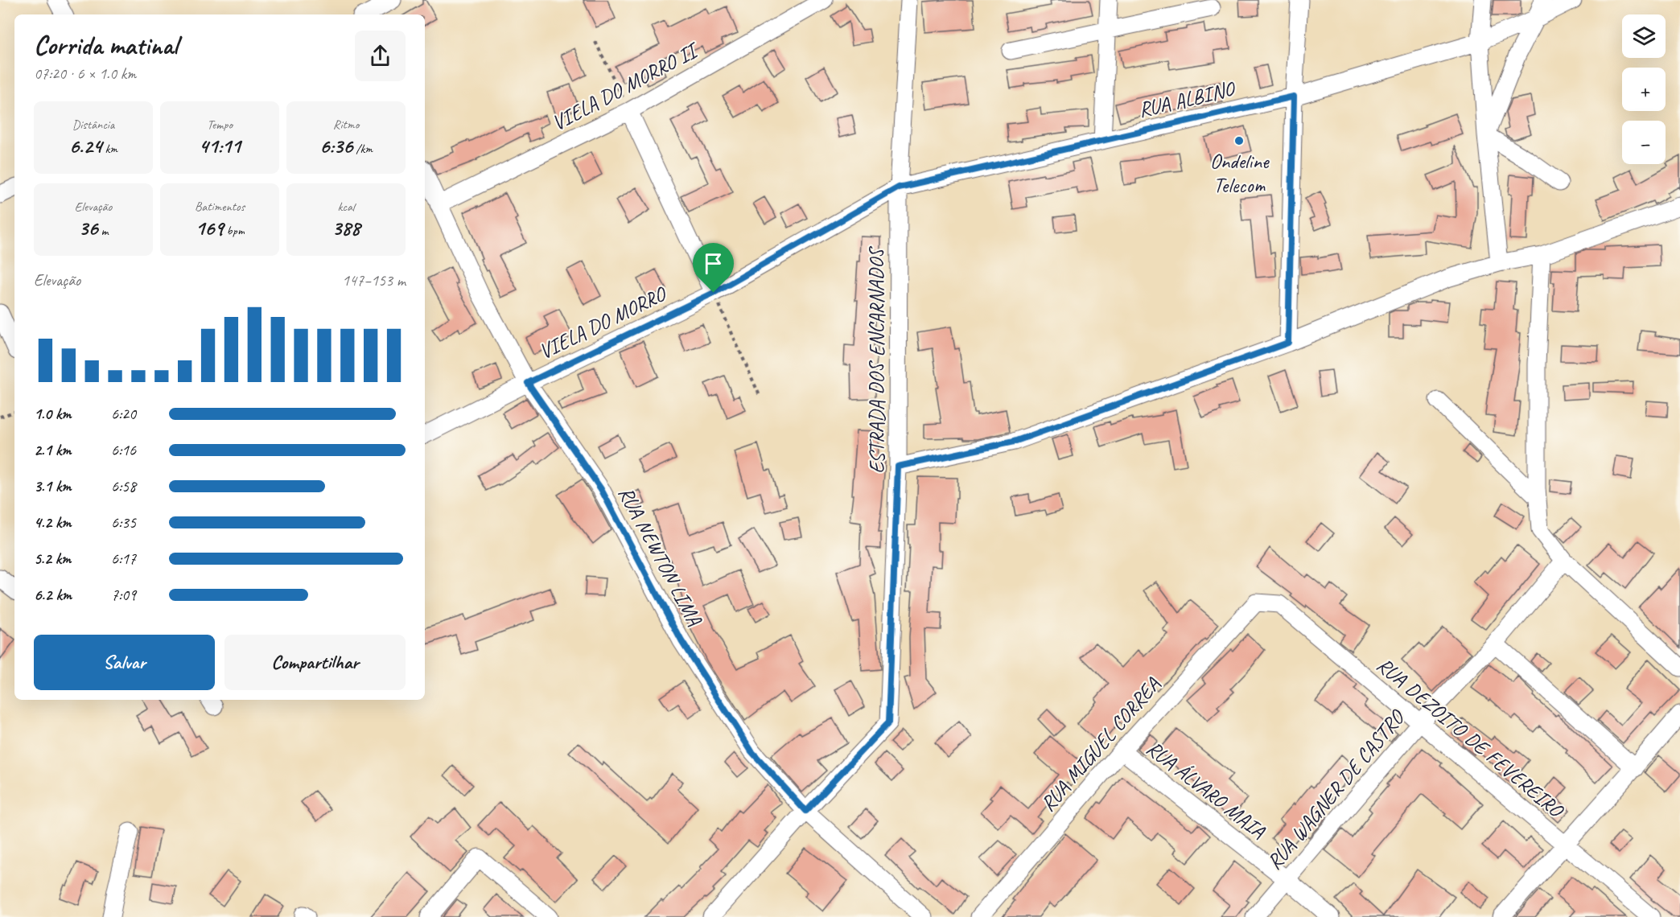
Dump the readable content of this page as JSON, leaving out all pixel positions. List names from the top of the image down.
{
  "streets": {
    "street": [
      "VIELA DO MORRO II",
      "RUA ALBINO",
      "VIELA DO MORRO",
      "ESTRADA DOS ENCARNADOS",
      "RUA NEWTON LIMA",
      "RUA DEZOITO DE FEVEREIRO",
      "RUA MIGUEL CORREA",
      "RUA ÁLVARO MAIA",
      "RUA WAGNER DE CASTRO"
    ]
  },
  "crossings": [
    ["VIELA DO MORRO II", "RUA NEWTON LIMA"],
    ["RUA ALBINO", "VIELA DO MORRO"],
    ["RUA ALBINO", "ESTRADA DOS ENCARNADOS"],
    ["VIELA DO MORRO", "ESTRADA DOS ENCARNADOS"],
    ["VIELA DO MORRO", "RUA NEWTON LIMA"],
    ["ESTRADA DOS ENCARNADOS", "RUA NEWTON LIMA"],
    ["RUA DEZOITO DE FEVEREIRO", "RUA MIGUEL CORREA"],
    ["RUA DEZOITO DE FEVEREIRO", "RUA WAGNER DE CASTRO"],
    ["RUA MIGUEL CORREA", "RUA ÁLVARO MAIA"],
    ["RUA ÁLVARO MAIA", "RUA WAGNER DE CASTRO"]
  ],
  "places": ["Ondeline Telecom"],
  "page": {
    "map_buttons": ["+", "−"],
    "heading": ["Corrida matinal", "07:20 · 6 × 1.0 km"],
    "stats": [
      ["Distância", "6.24 km"],
      ["Tempo", "41:11"],
      ["Ritmo", "6:36 /km"],
      ["Elevação", "36 m"],
      ["Batimentos", "169 bpm"],
      ["kcal", "388"]
    ],
    "chart": ["Elevação", "147–153 m"],
    "list": [
      {
        "name": "1.0 km",
        "note": "6:20"
      },
      {
        "name": "2.1 km",
        "note": "6:16"
      },
      {
        "name": "3.1 km",
        "note": "6:58"
      },
      {
        "name": "4.2 km",
        "note": "6:35"
      },
      {
        "name": "5.2 km",
        "note": "6:17"
      },
      {
        "name": "6.2 km",
        "note": "7:09"
      }
    ],
    "buttons": ["Salvar", "Compartilhar"]
  }
}
